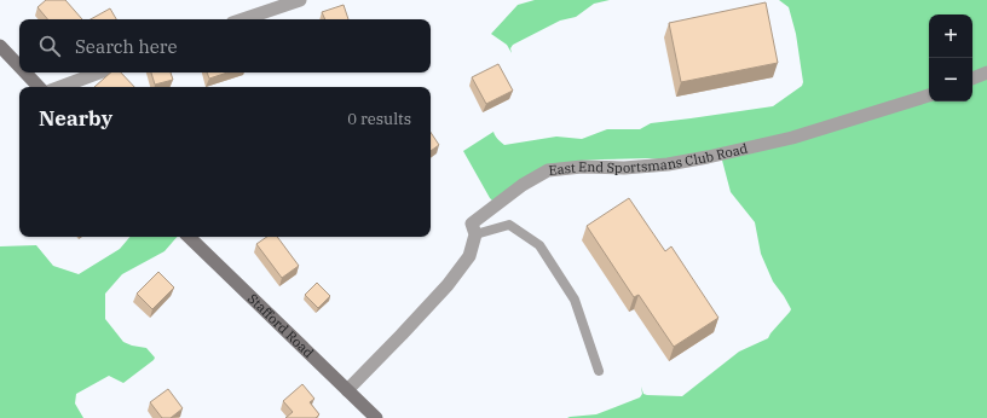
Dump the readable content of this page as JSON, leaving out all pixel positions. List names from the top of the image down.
{
  "streets": {
    "main road": ["Stafford Road"],
    "street": ["East End Sportsmans Club Road"]
  },
  "crossings": [
    ["East End Sportsmans Club Road", "Stafford Road"]
  ],
  "page": {
    "map_buttons": ["+", "−"],
    "search": "Search here",
    "heading": ["Nearby", "0 results"]
  }
}
